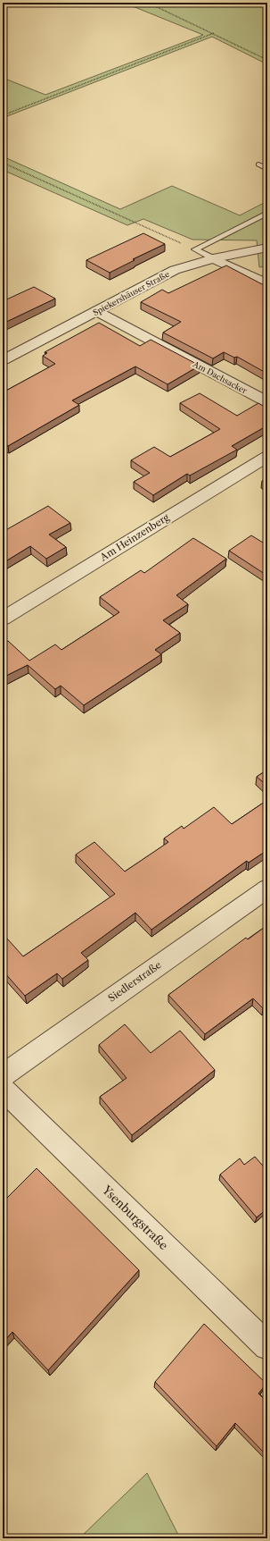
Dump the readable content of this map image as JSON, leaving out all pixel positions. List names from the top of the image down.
{
  "streets": {
    "street": [
      "Spiekershäuser Straße",
      "Am Dachsacker",
      "Am Heinzenberg",
      "Siedlerstraße",
      "Ysenburgstraße"
    ]
  },
  "crossings": [
    ["Spiekershäuser Straße", "Am Dachsacker"]
  ]
}
